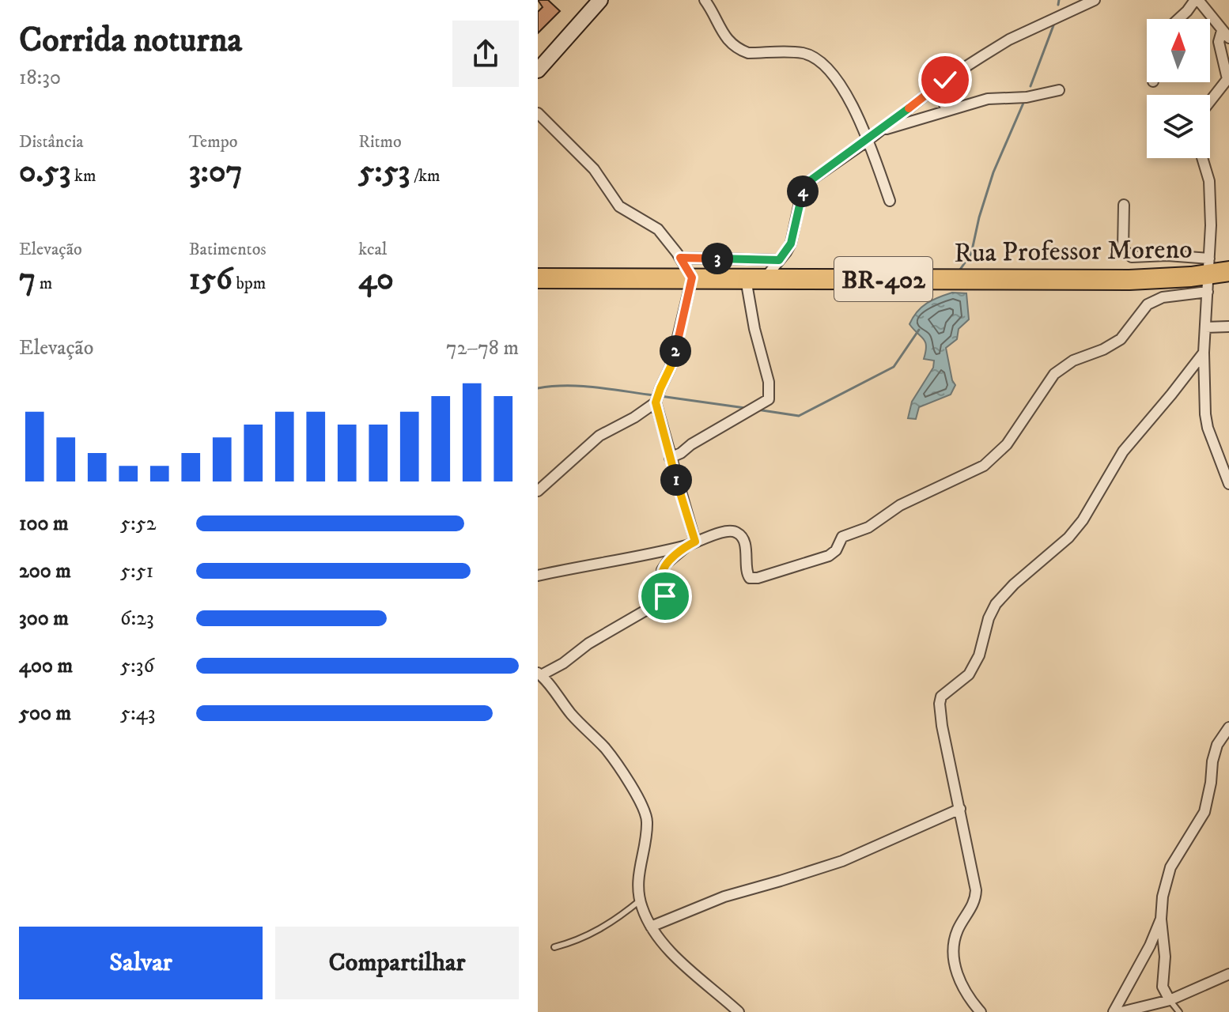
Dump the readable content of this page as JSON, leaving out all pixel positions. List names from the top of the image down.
{
  "streets": {
    "highway": ["Rua Professor Moreno", "BR-402"]
  },
  "north": "top",
  "page": {
    "heading": ["Corrida noturna", "18:30"],
    "stats": [
      ["Distância", "0.53 km"],
      ["Tempo", "3:07"],
      ["Ritmo", "5:53 /km"],
      ["Elevação", "7 m"],
      ["Batimentos", "156 bpm"],
      ["kcal", "40"]
    ],
    "pins": [
      "4",
      "3",
      "2",
      "1"
    ],
    "chart": ["Elevação", "72–78 m"],
    "list": [
      {
        "name": "100 m",
        "note": "5:52"
      },
      {
        "name": "200 m",
        "note": "5:51"
      },
      {
        "name": "300 m",
        "note": "6:23"
      },
      {
        "name": "400 m",
        "note": "5:36"
      },
      {
        "name": "500 m",
        "note": "5:43"
      }
    ],
    "buttons": ["Salvar", "Compartilhar"]
  }
}
